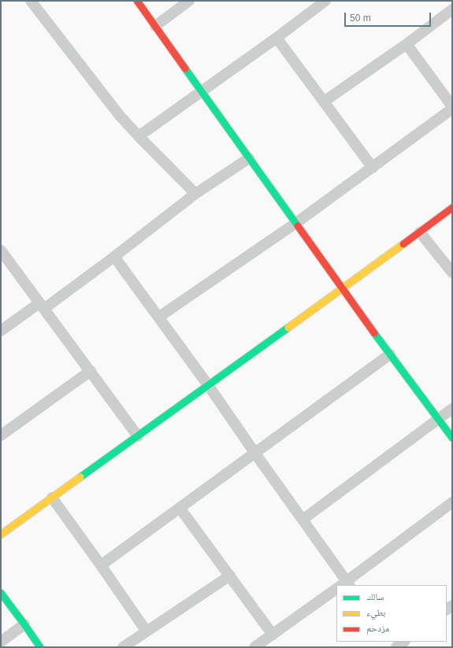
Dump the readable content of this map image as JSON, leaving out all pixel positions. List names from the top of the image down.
{
  "legend": ["سالك", "بطيء", "مزدحم"],
  "scale_bar": "50 m"
}
